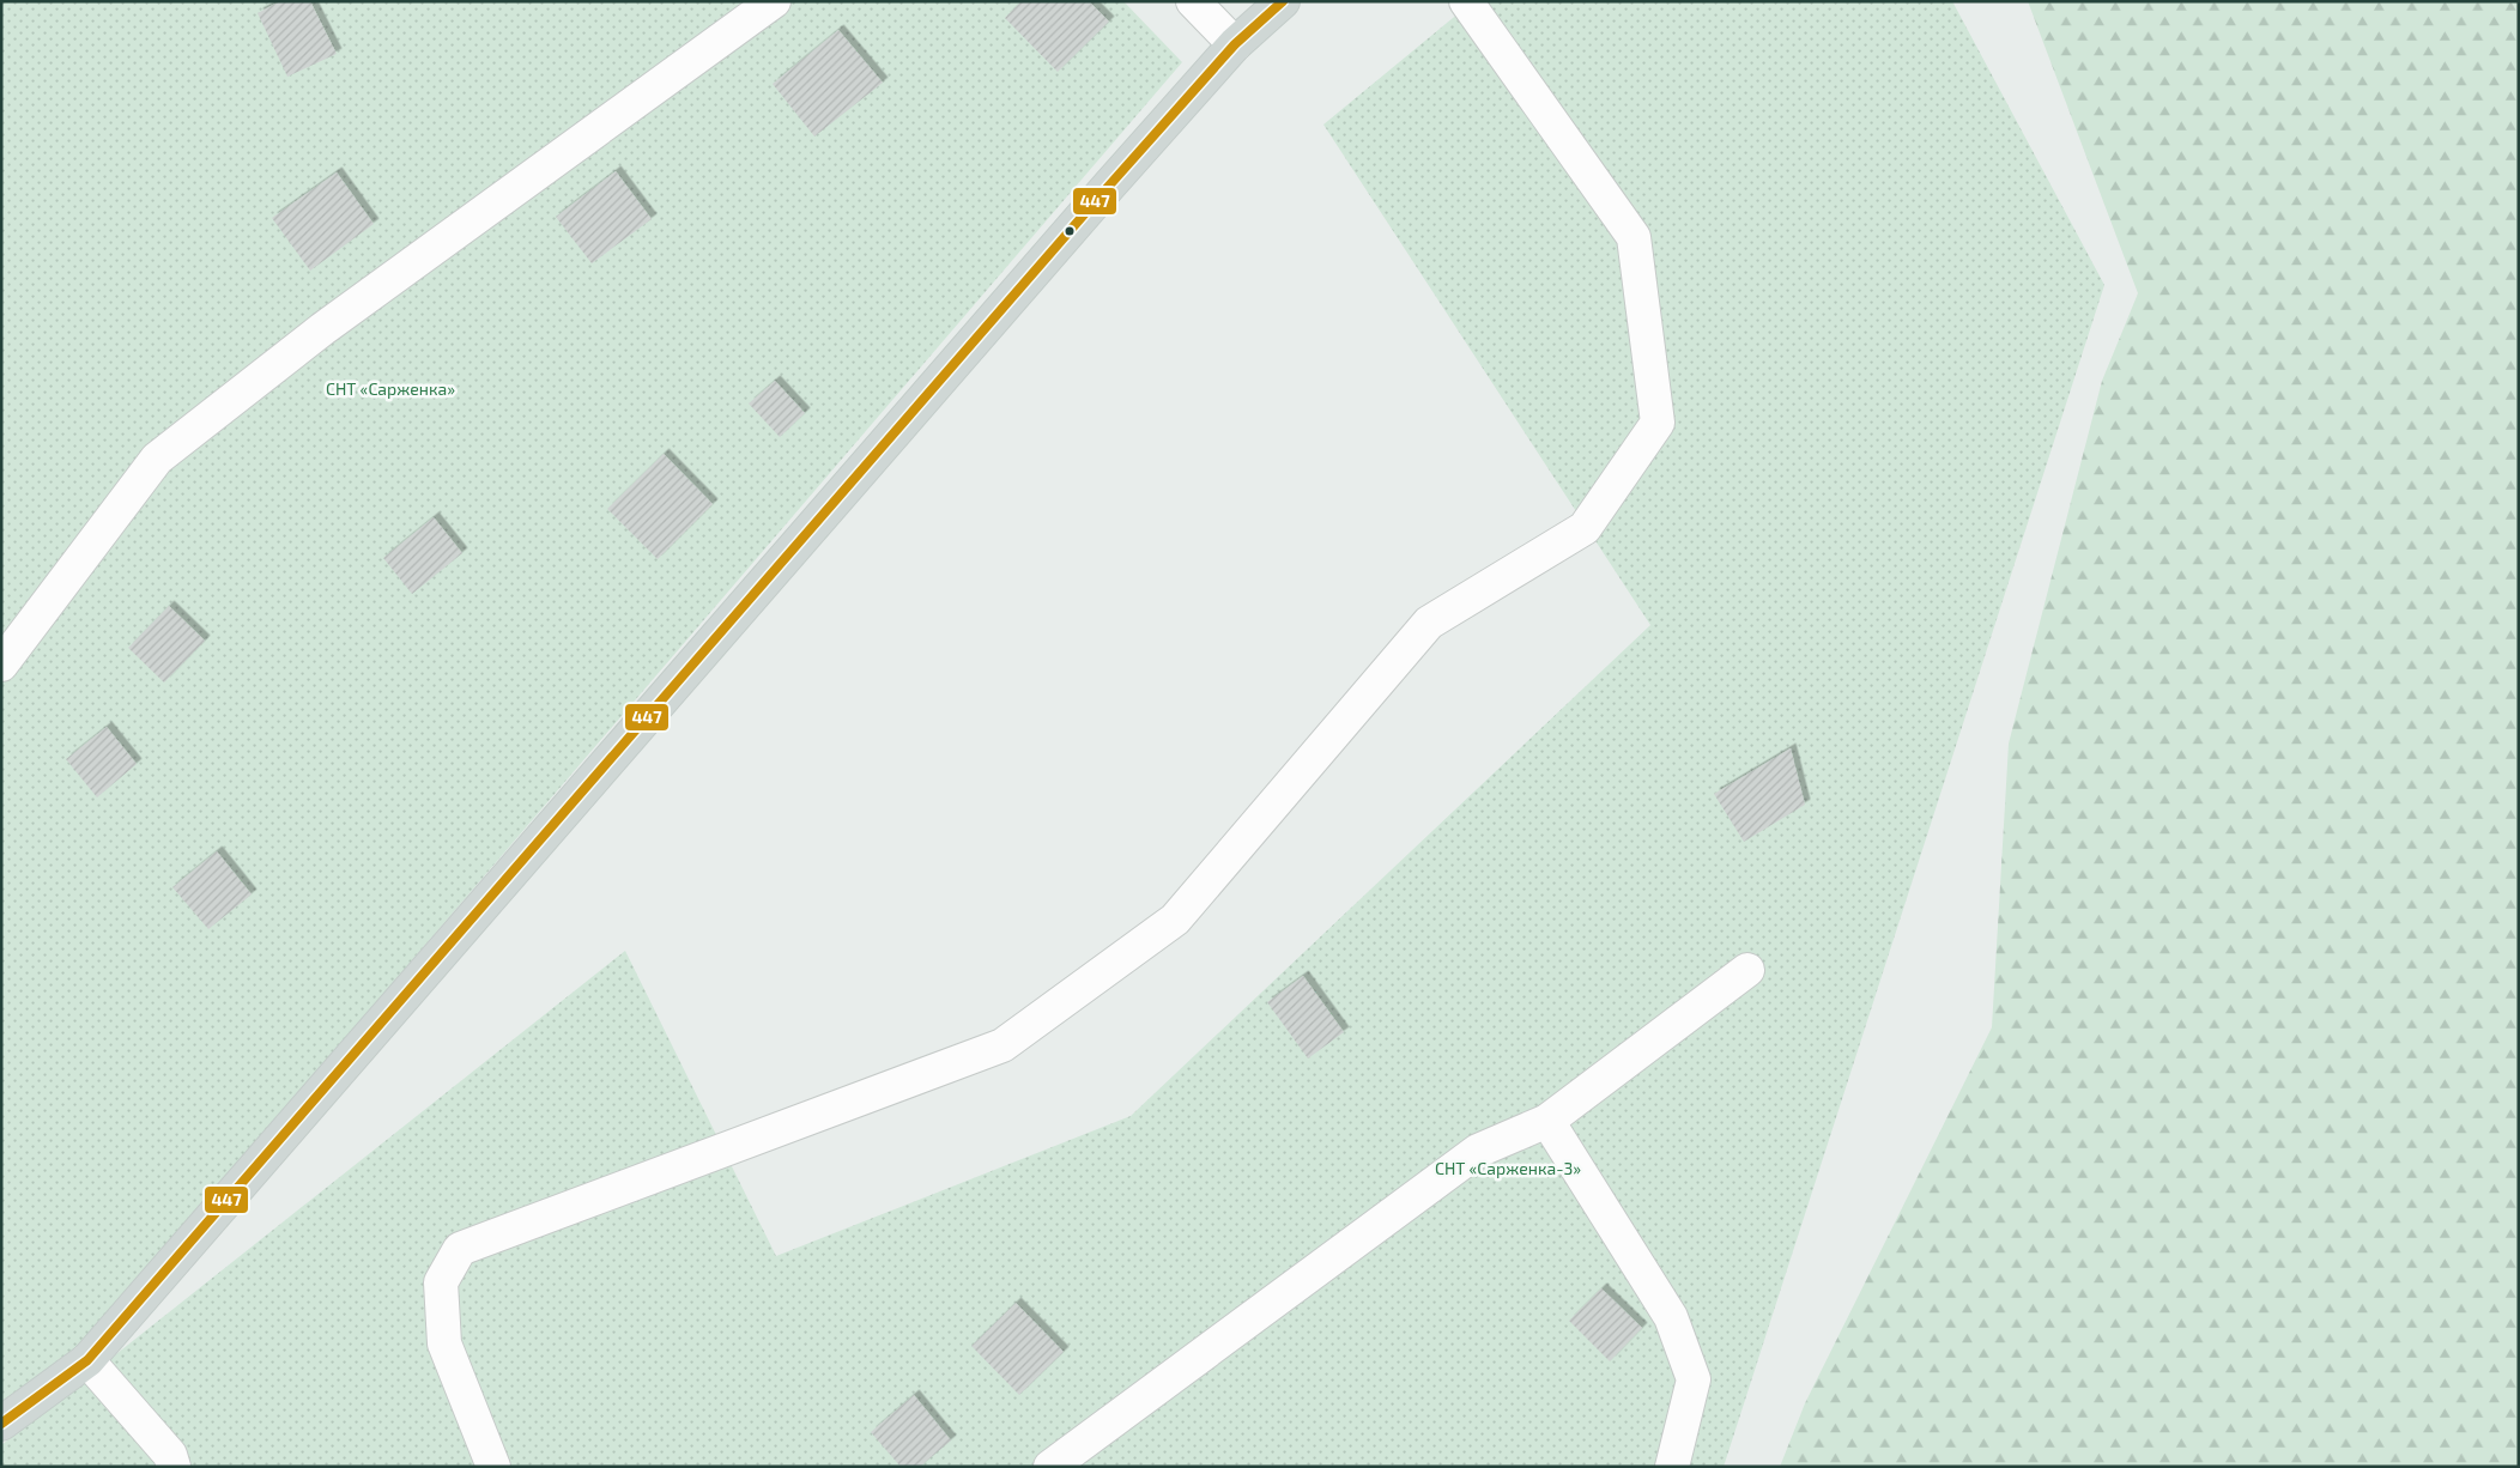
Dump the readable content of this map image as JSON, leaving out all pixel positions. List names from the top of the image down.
{
  "parks": ["СНТ «Сарженка»", "СНТ «Сарженка-3»"],
  "lines": ["transit line 447"]
}
